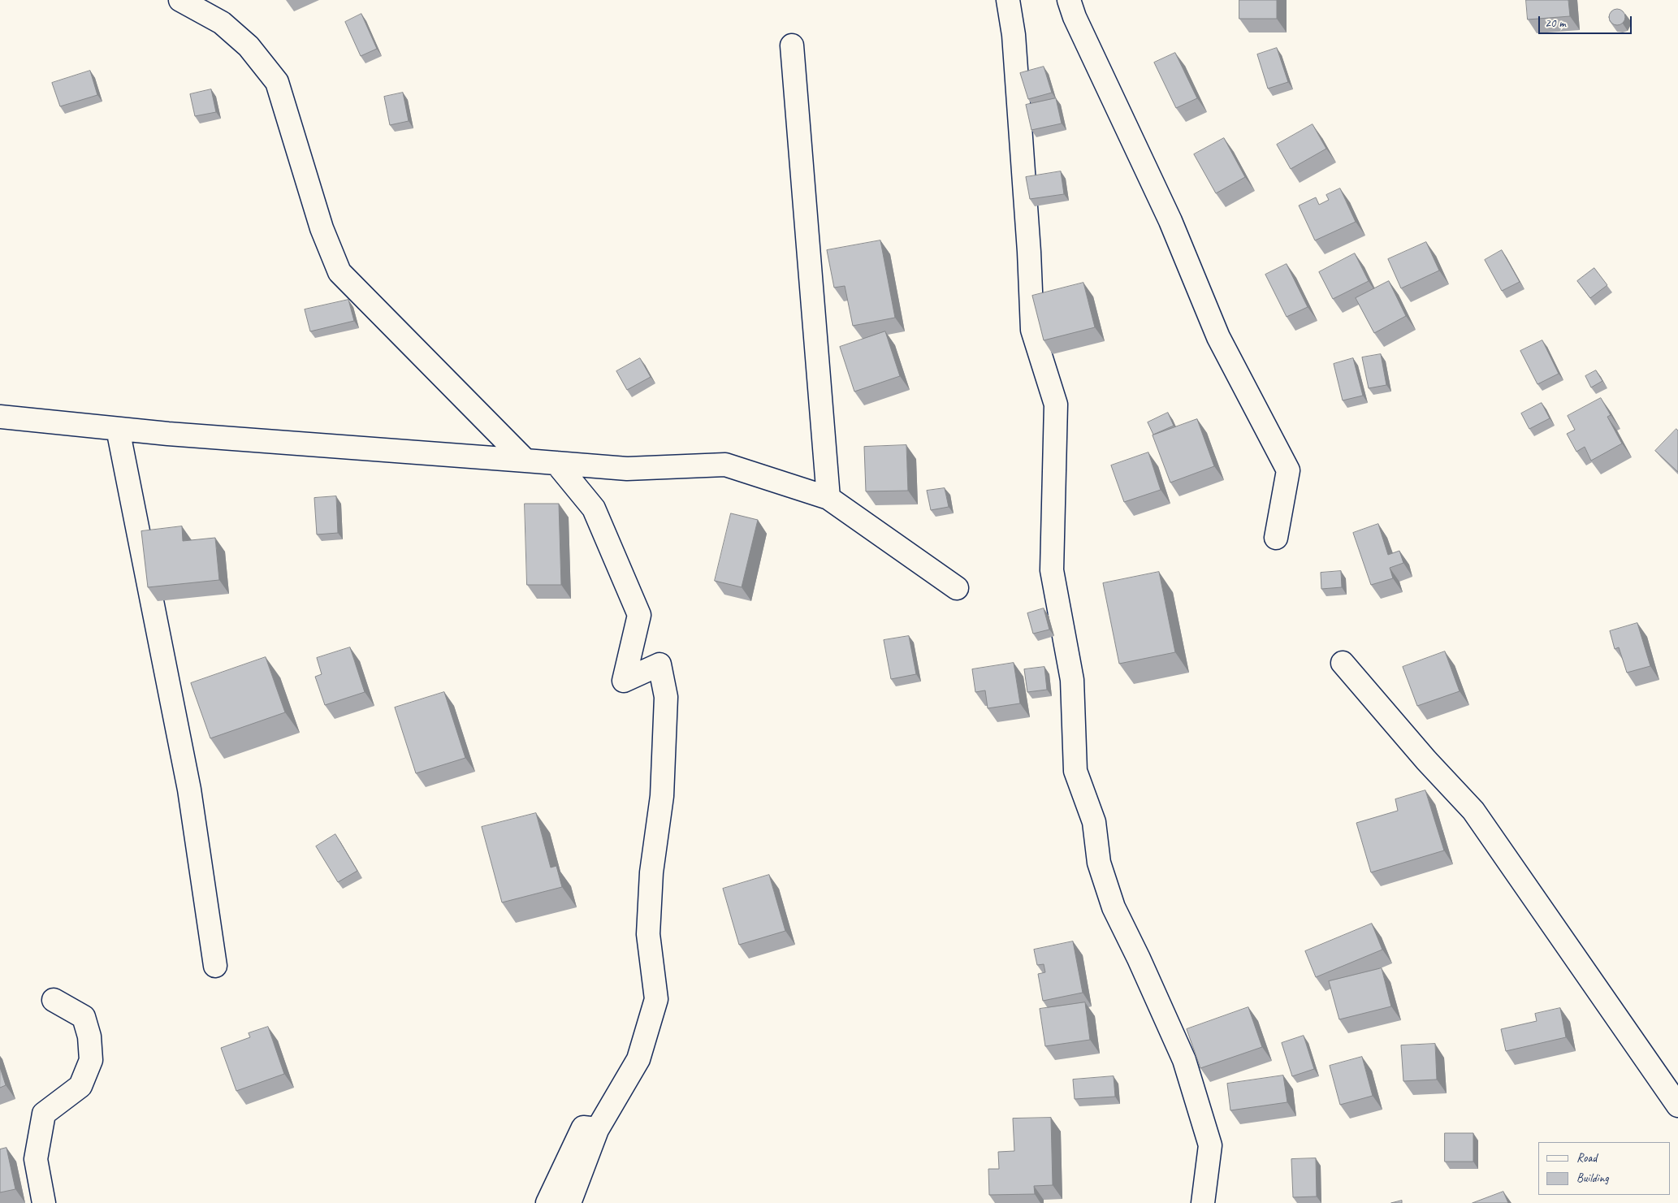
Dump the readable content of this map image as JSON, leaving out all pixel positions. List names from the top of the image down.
{
  "legend": ["Road", "Building"],
  "scale_bar": "20 m"
}
